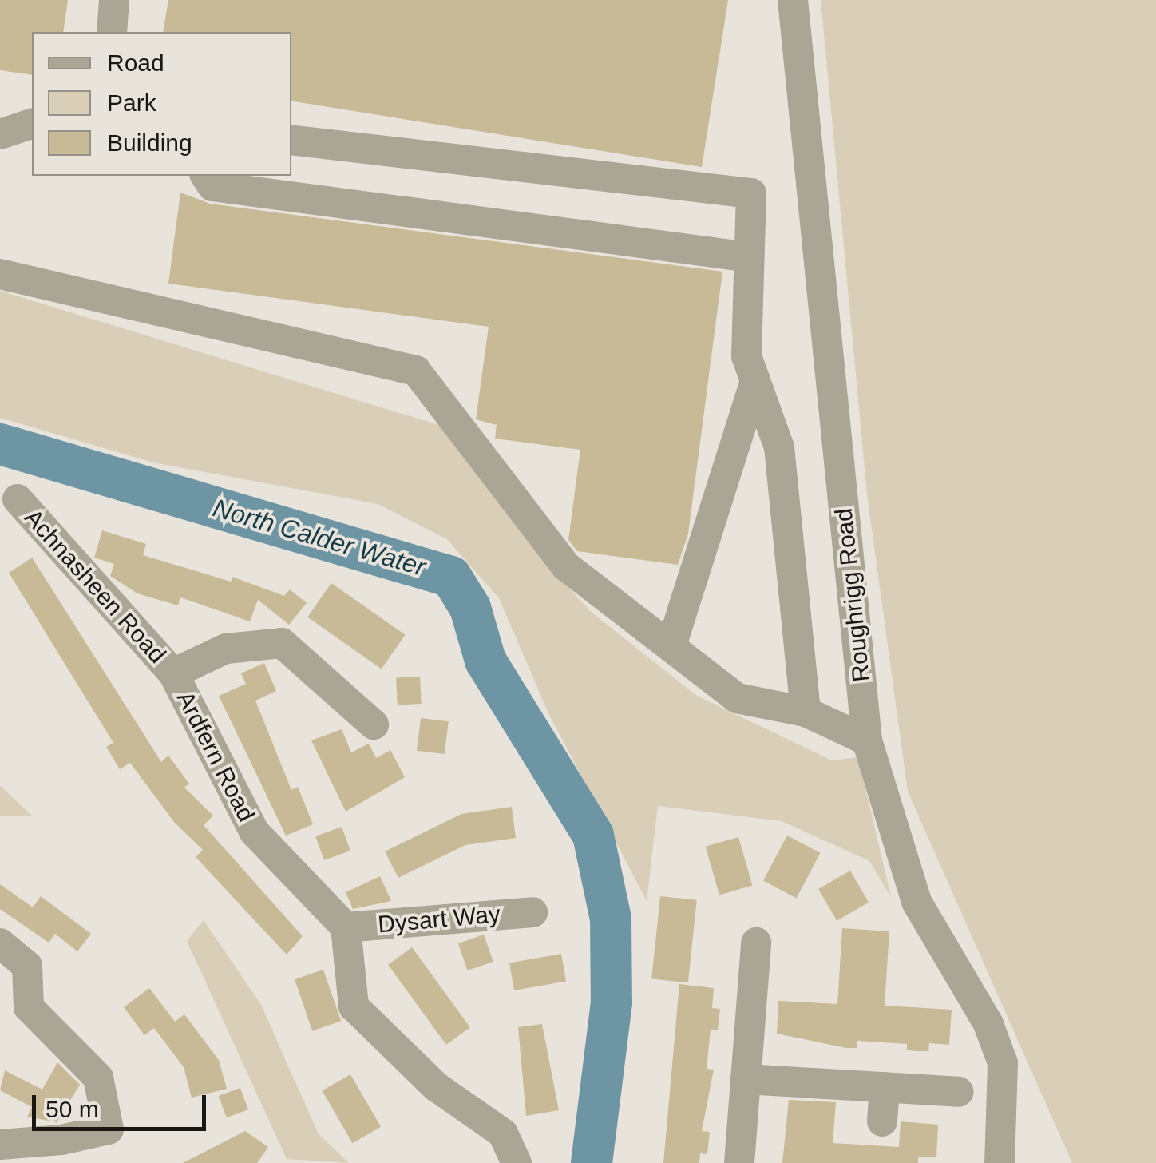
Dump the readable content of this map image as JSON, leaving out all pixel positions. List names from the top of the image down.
{
  "streets": {
    "street": [
      "Achnasheen Road",
      "Roughrigg Road",
      "Ardfern Road",
      "Dysart Way"
    ]
  },
  "crossings": [
    ["Achnasheen Road", "Ardfern Road"],
    ["Ardfern Road", "Dysart Way"]
  ],
  "water": ["North Calder Water"],
  "legend": ["Road", "Park", "Building"],
  "scale_bar": "50 m"
}
